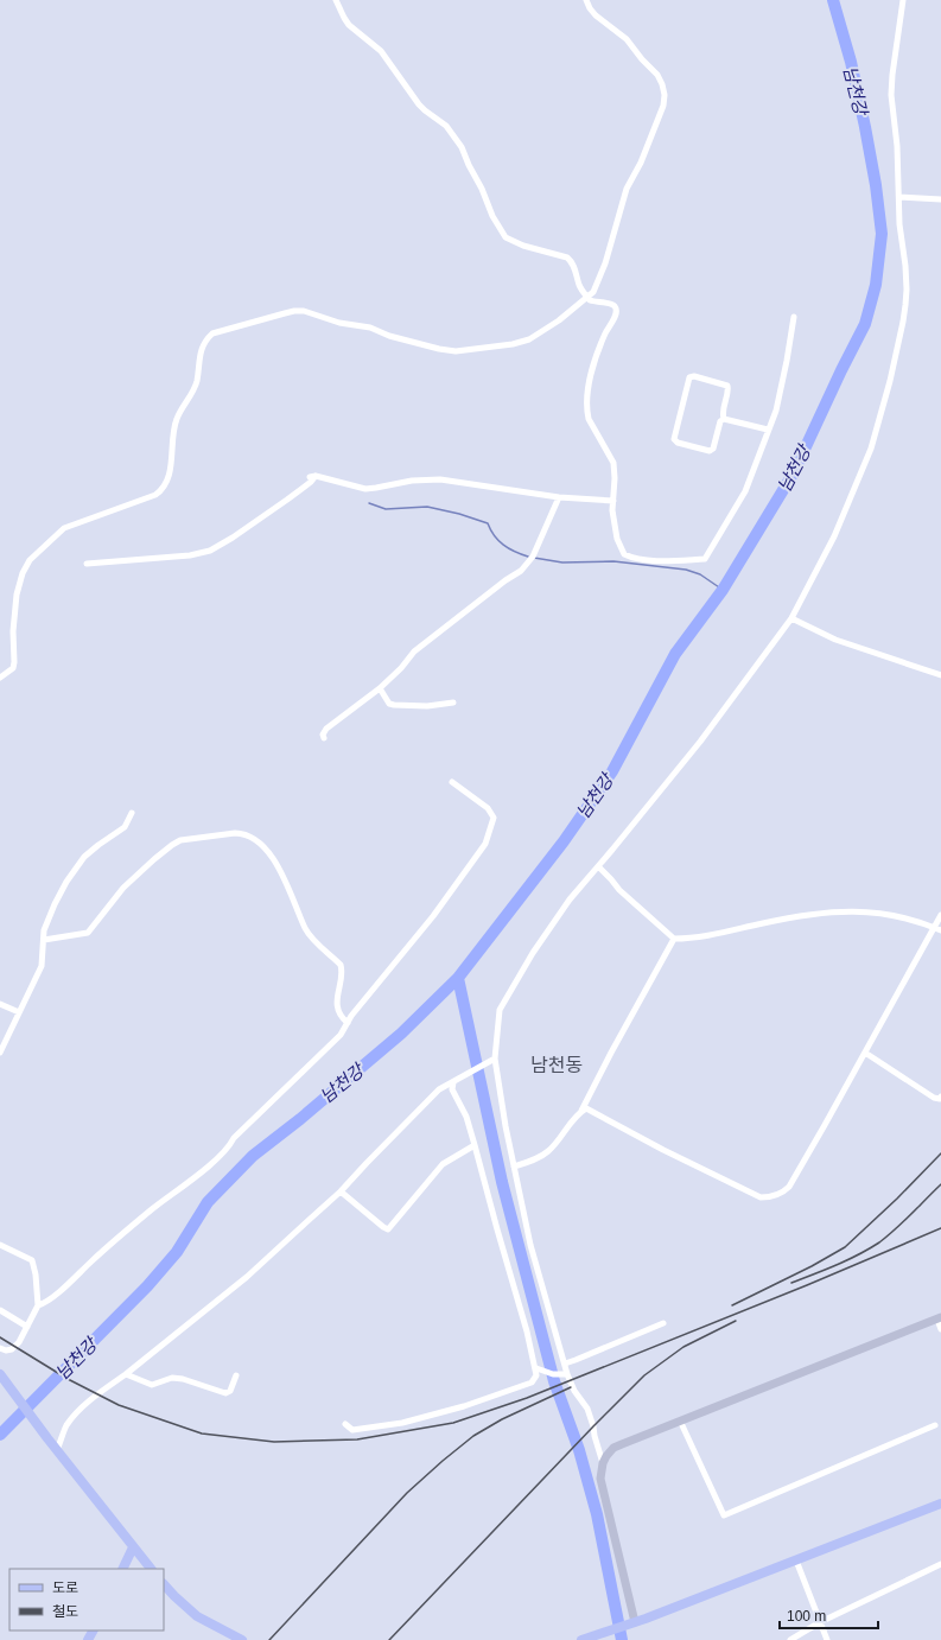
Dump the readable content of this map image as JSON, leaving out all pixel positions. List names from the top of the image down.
{
  "districts": ["남천동"],
  "water": ["남천강"],
  "legend": ["도로", "철도"],
  "scale_bar": "100 m"
}
